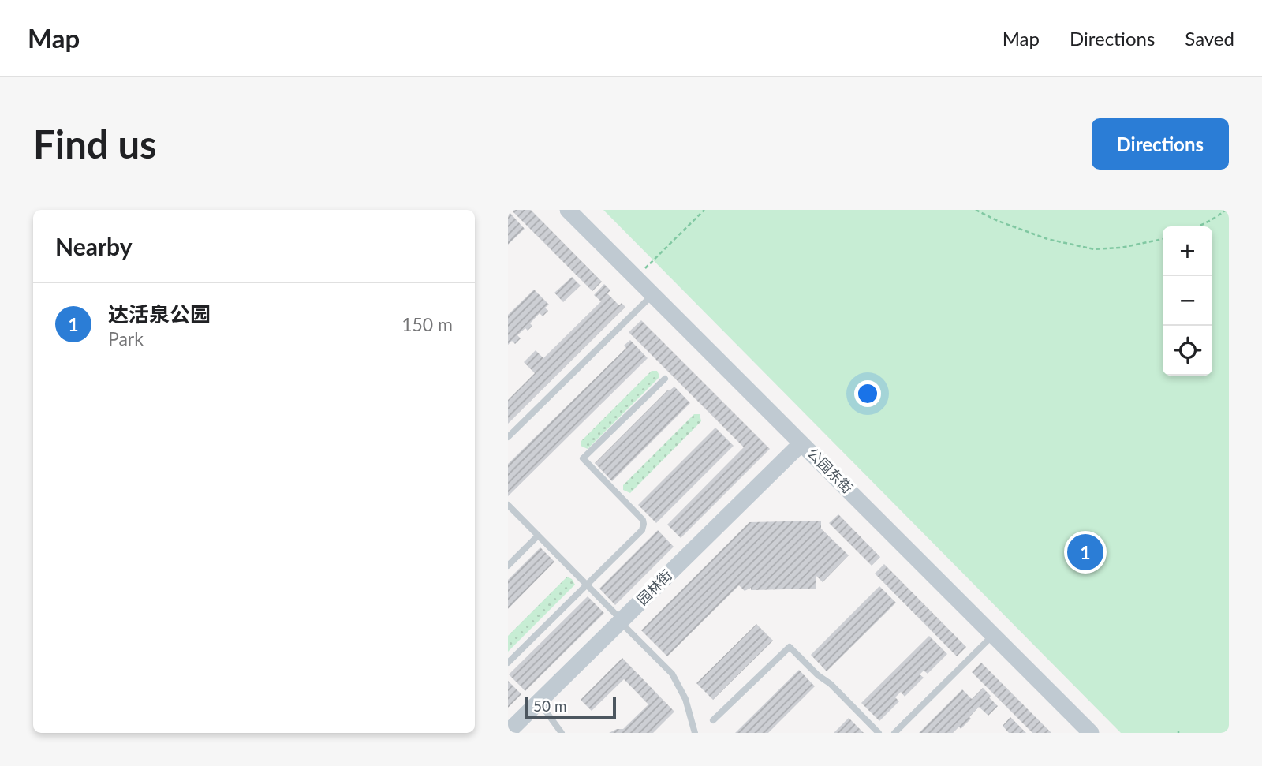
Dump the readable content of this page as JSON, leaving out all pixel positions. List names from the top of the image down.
{
  "streets": {
    "street": ["公园东街", "园林街"]
  },
  "crossings": [
    ["公园东街", "园林街"]
  ],
  "scale_bar": "50 m",
  "page": {
    "header": "Map",
    "nav": ["Map", "Directions", "Saved"],
    "buttons": "Directions",
    "title": "Find us",
    "heading": "Nearby",
    "map_buttons": ["+", "−"],
    "list": [
      {
        "mark": "1",
        "name": "达活泉公园",
        "note": "Park",
        "value": "150 m"
      }
    ],
    "pins": "1",
    "scale": "50 m"
  }
}
